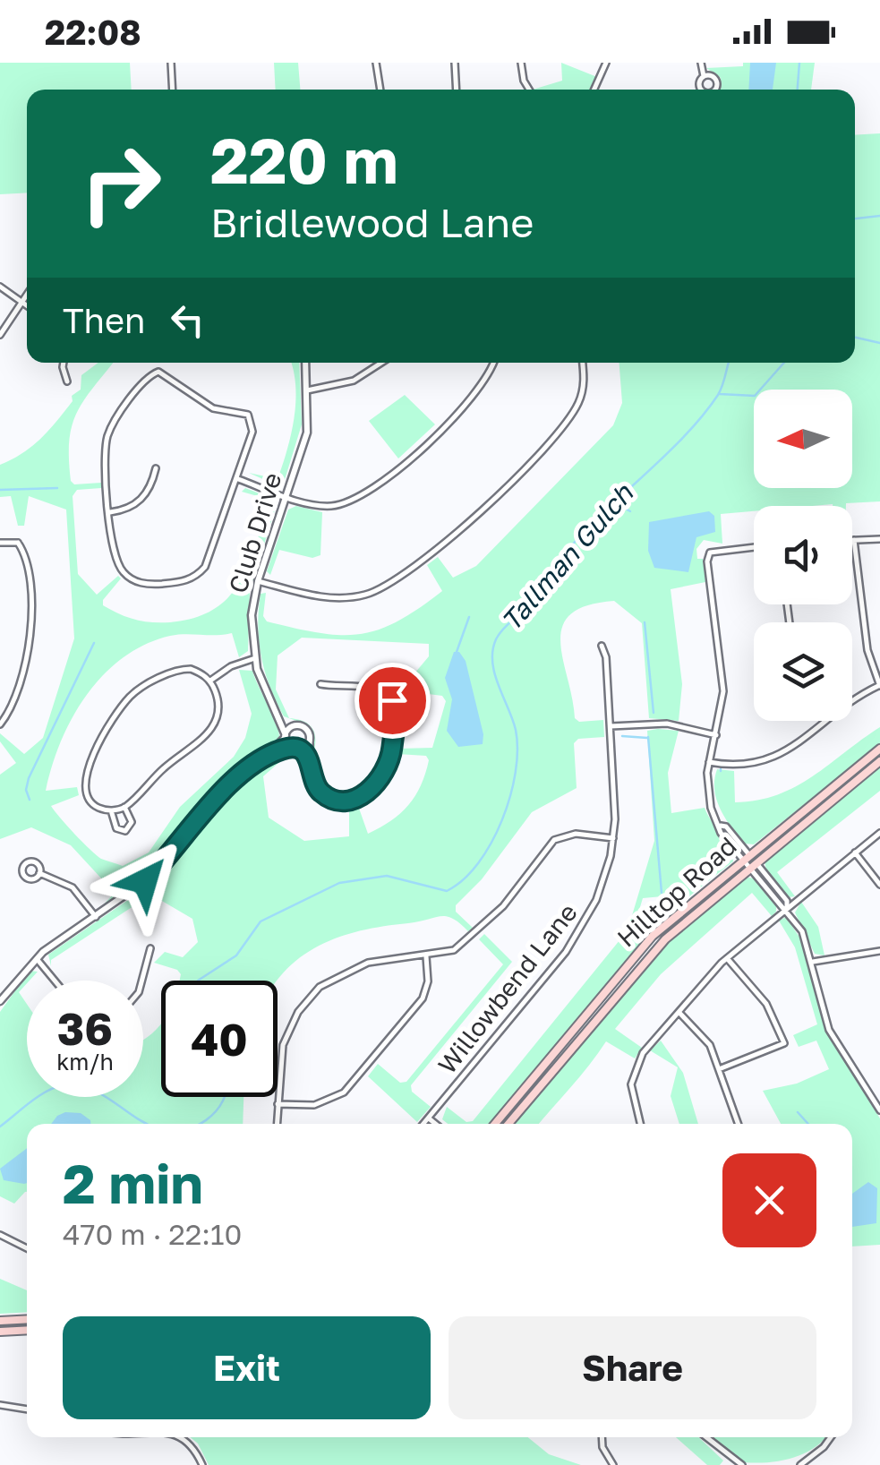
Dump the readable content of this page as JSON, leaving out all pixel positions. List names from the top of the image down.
{
  "streets": {
    "main road": ["Hilltop Road"],
    "street": ["Club Drive", "Willowbend Lane"]
  },
  "water": ["Tallman Gulch"],
  "north": "left",
  "page": {
    "status": "22:08",
    "turn": ["220 m", "Bridlewood Lane"],
    "then": "Then",
    "speed": "36 km/h",
    "limit": "40",
    "heading": ["2 min", "470 m · 22:10"],
    "buttons": ["Exit", "Share"]
  }
}
